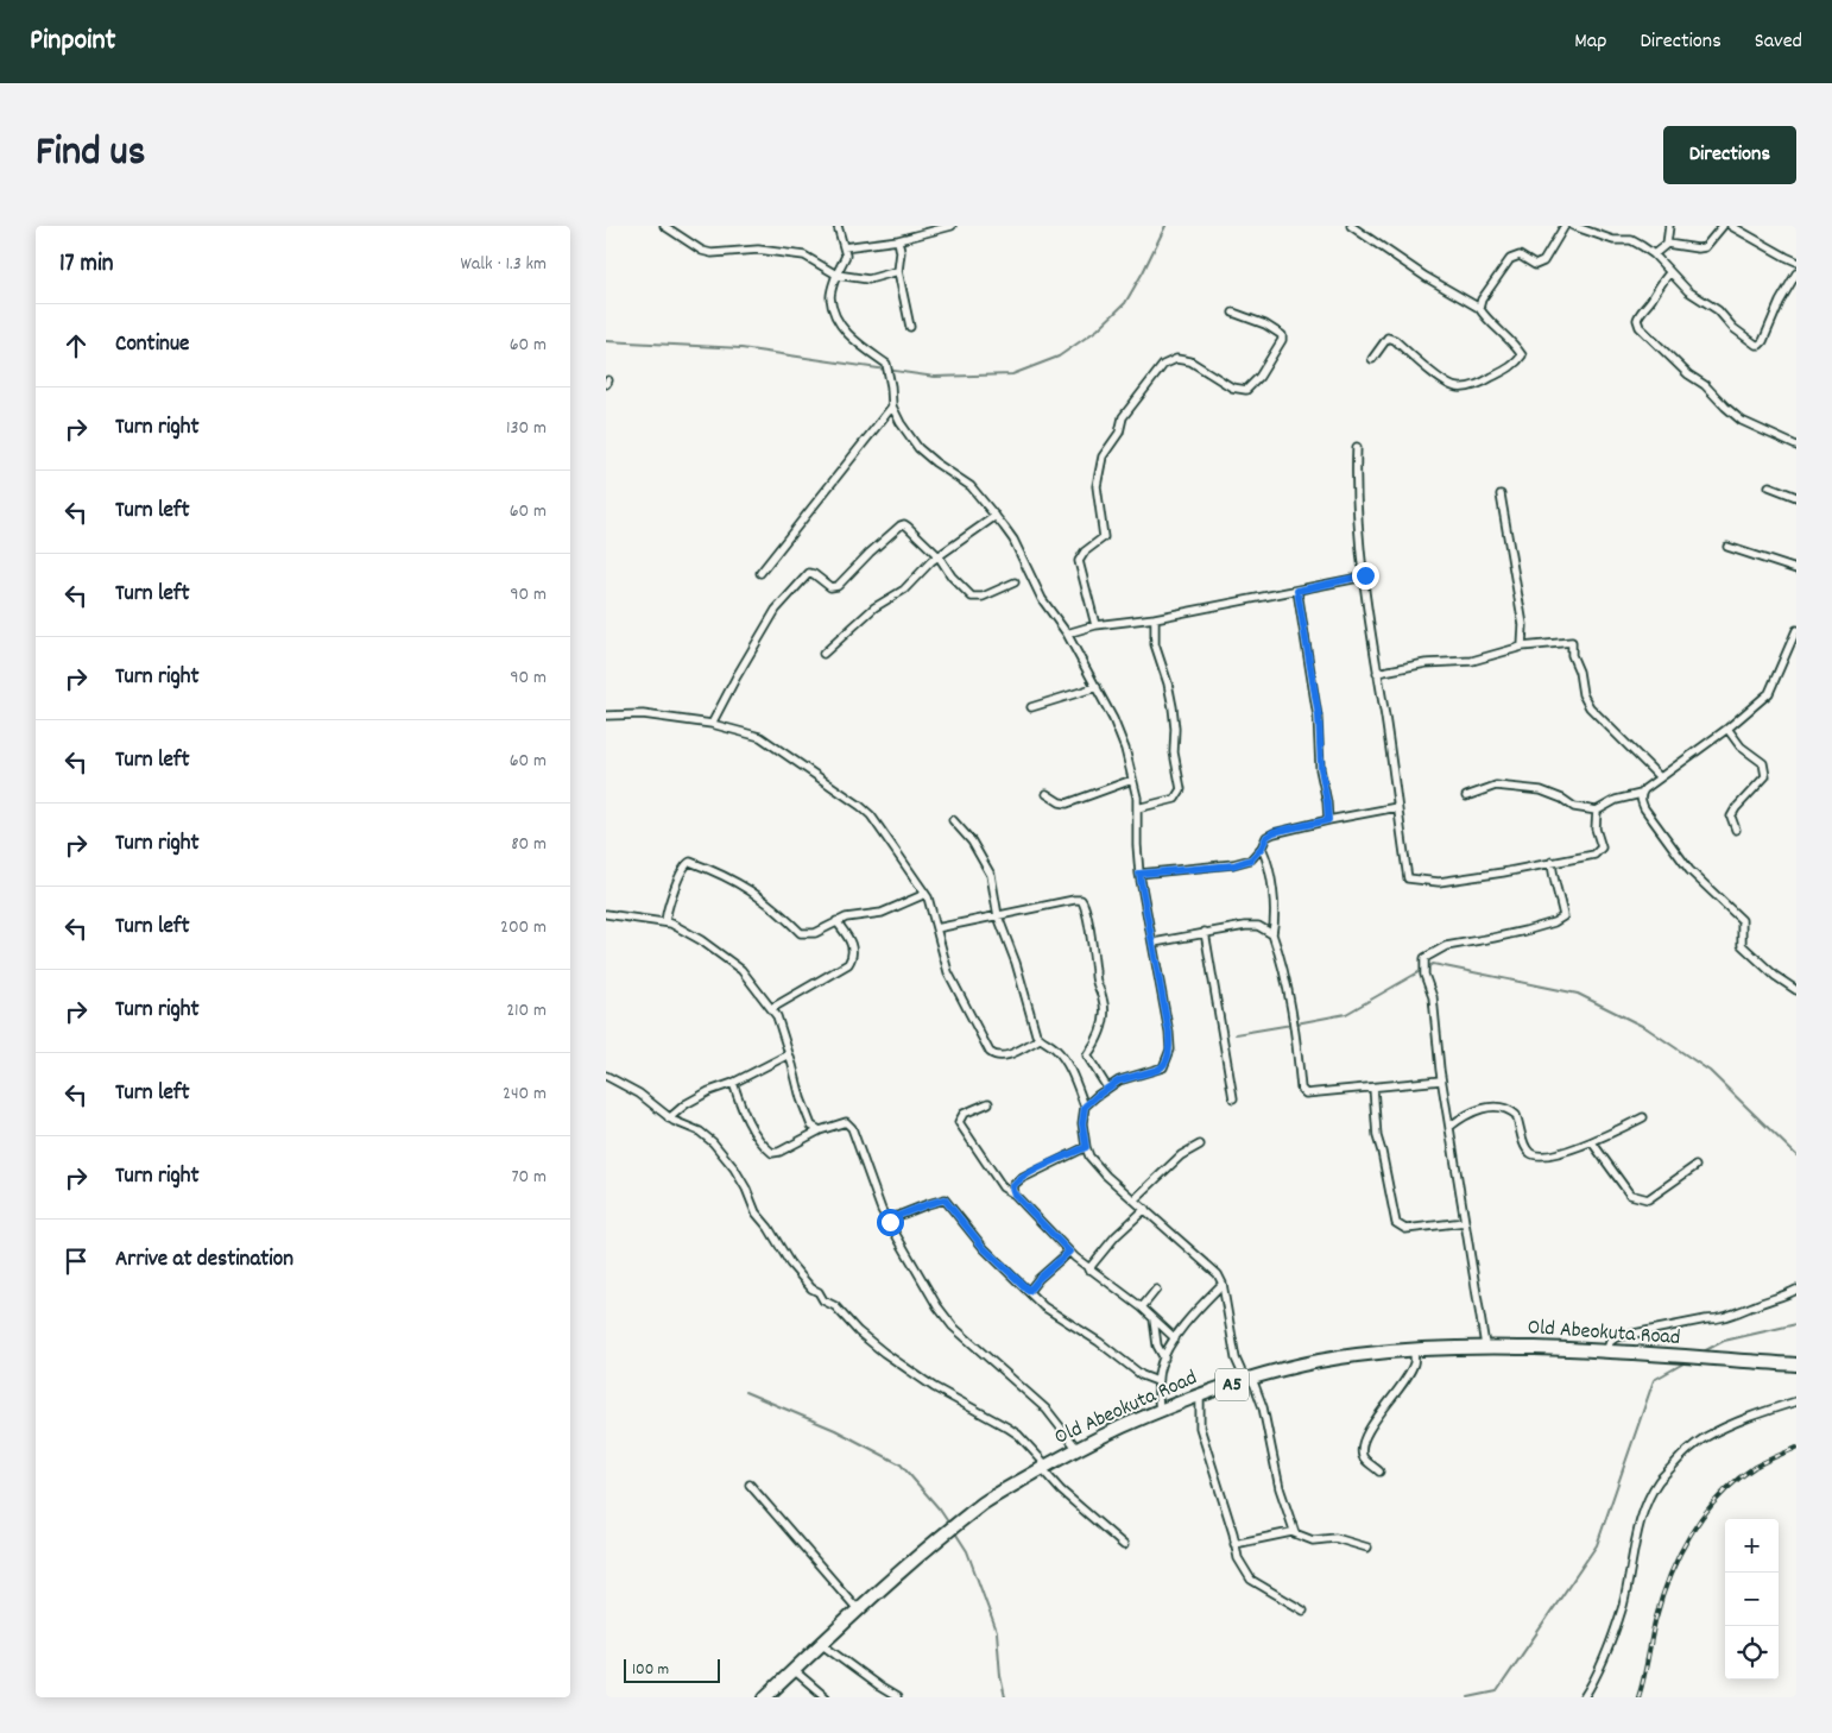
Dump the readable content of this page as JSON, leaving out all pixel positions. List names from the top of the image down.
{
  "streets": {
    "highway": ["Old Abeokuta Road", "A5"]
  },
  "scale_bar": "100 m",
  "page": {
    "header": "Pinpoint",
    "nav": ["Map", "Directions", "Saved"],
    "title": "Find us",
    "buttons": "Directions",
    "heading": ["17 min", "Walk · 1.3 km"],
    "list": [
      ["Continue", "60 m"],
      ["Turn right", "130 m"],
      ["Turn left", "60 m"],
      ["Turn left", "90 m"],
      ["Turn right", "90 m"],
      ["Turn left", "60 m"],
      ["Turn right", "80 m"],
      ["Turn left", "200 m"],
      ["Turn right", "210 m"],
      ["Turn left", "240 m"],
      ["Turn right", "70 m"],
      "Arrive at destination"
    ],
    "map_buttons": ["+", "−"],
    "scale": "100 m"
  }
}
